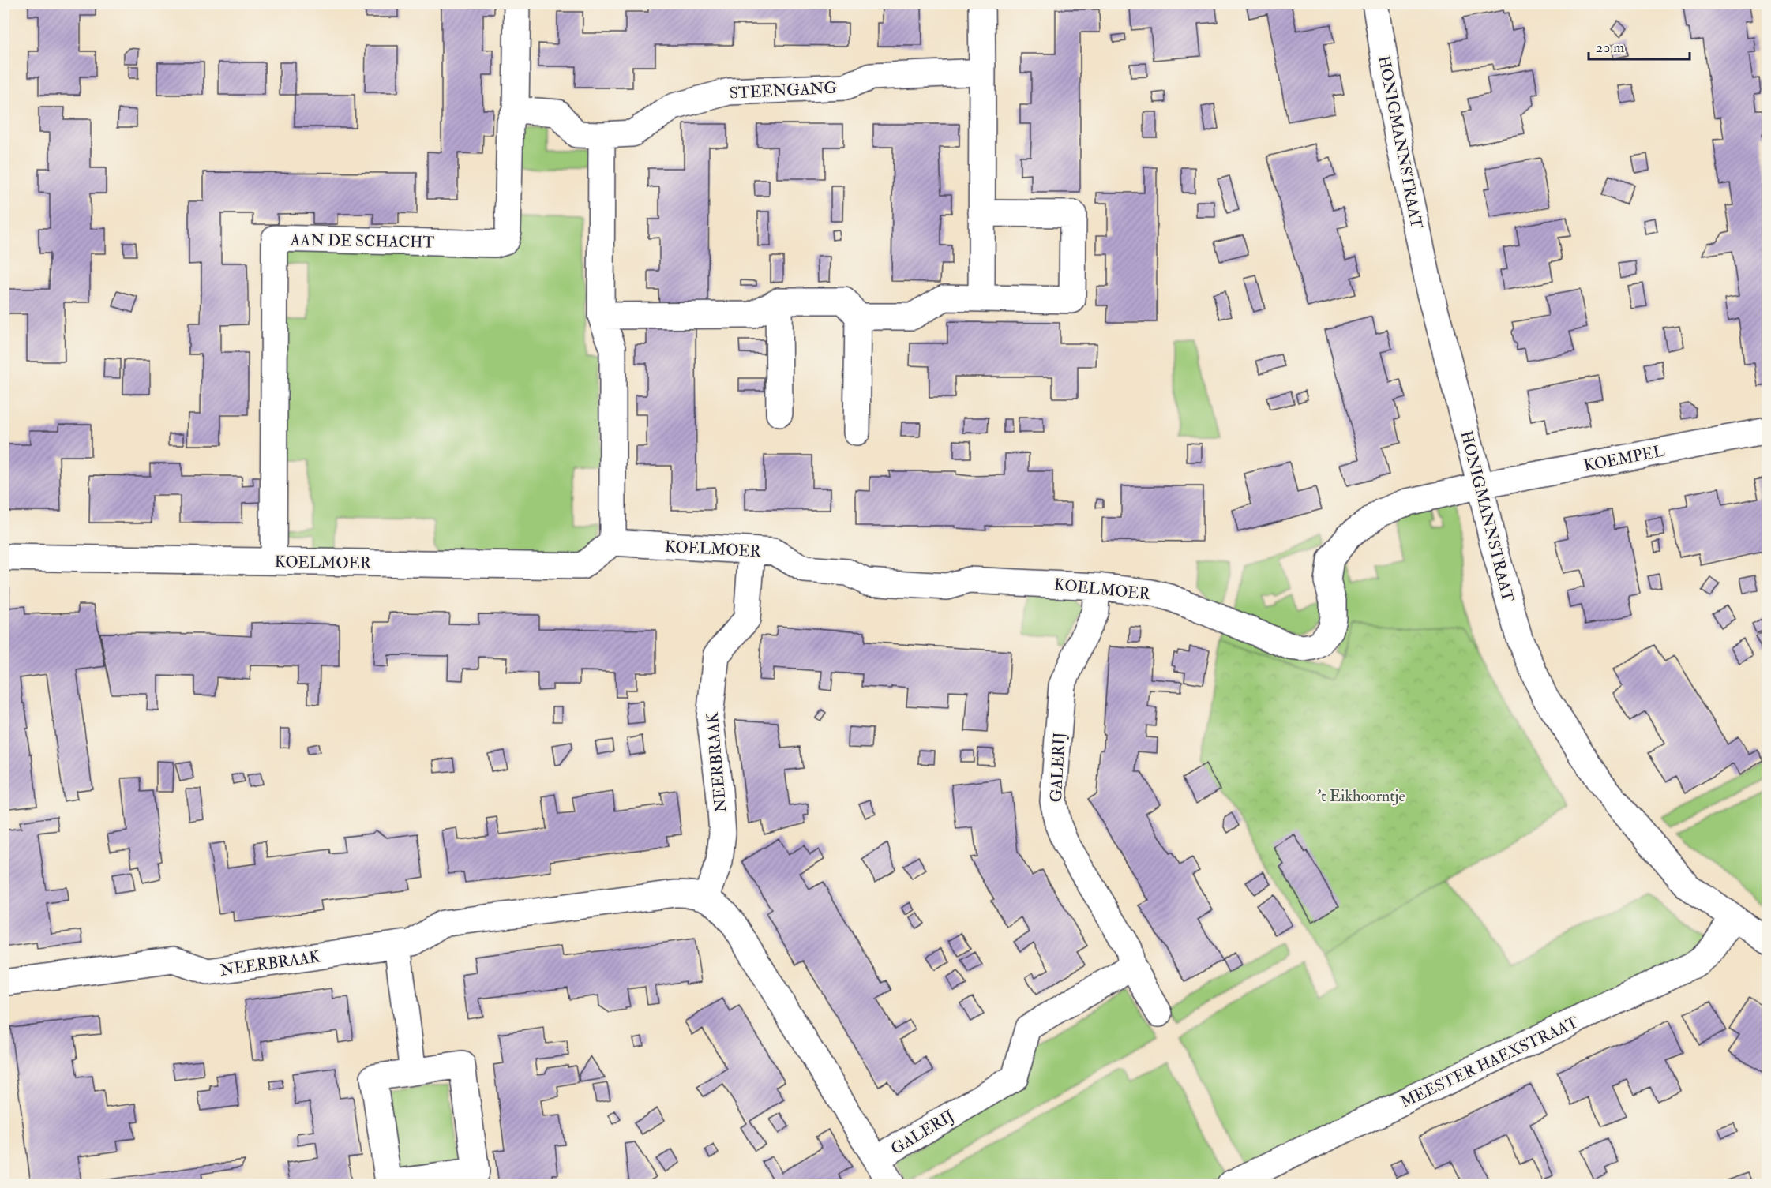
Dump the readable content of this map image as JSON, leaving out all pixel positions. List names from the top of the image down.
{
  "streets": {
    "street": [
      "STEENGANG",
      "HONIGMANNSTRAAT",
      "AAN DE SCHACHT",
      "KOEMPEL",
      "KOELMOER",
      "NEERBRAAK",
      "GALERIJ",
      "MEESTER HAEXSTRAAT"
    ]
  },
  "crossings": [
    ["STEENGANG", "AAN DE SCHACHT"],
    ["HONIGMANNSTRAAT", "KOEMPEL"],
    ["HONIGMANNSTRAAT", "KOELMOER"],
    ["HONIGMANNSTRAAT", "MEESTER HAEXSTRAAT"],
    ["AAN DE SCHACHT", "KOELMOER"],
    ["KOEMPEL", "KOELMOER"],
    ["KOELMOER", "NEERBRAAK"],
    ["KOELMOER", "GALERIJ"],
    ["NEERBRAAK", "GALERIJ"]
  ],
  "parks": ["'t Eikhoorntje"],
  "scale_bar": "20 m"
}
